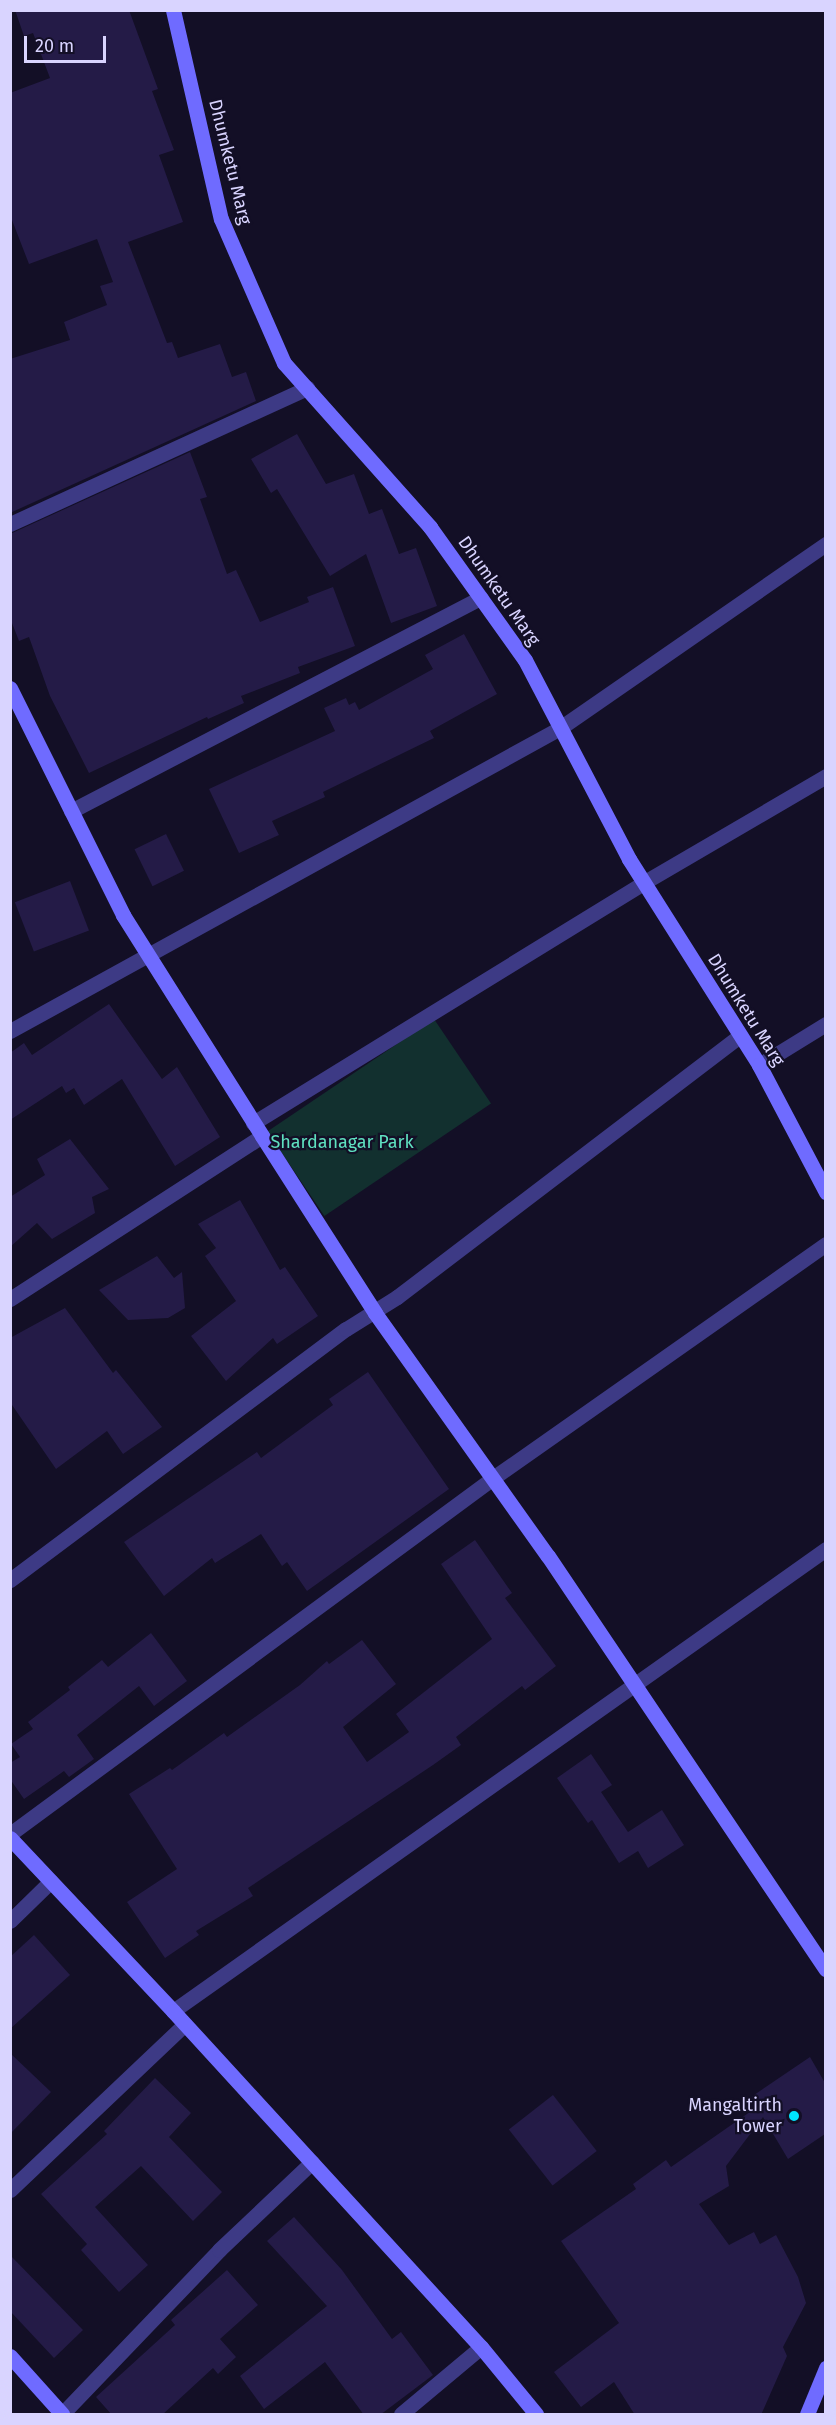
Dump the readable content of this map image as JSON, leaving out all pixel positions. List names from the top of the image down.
{
  "streets": {
    "street": ["Dhumketu Marg"]
  },
  "parks": ["Shardanagar Park"],
  "places": ["Mangaltirth Tower"],
  "scale_bar": "20 m"
}
